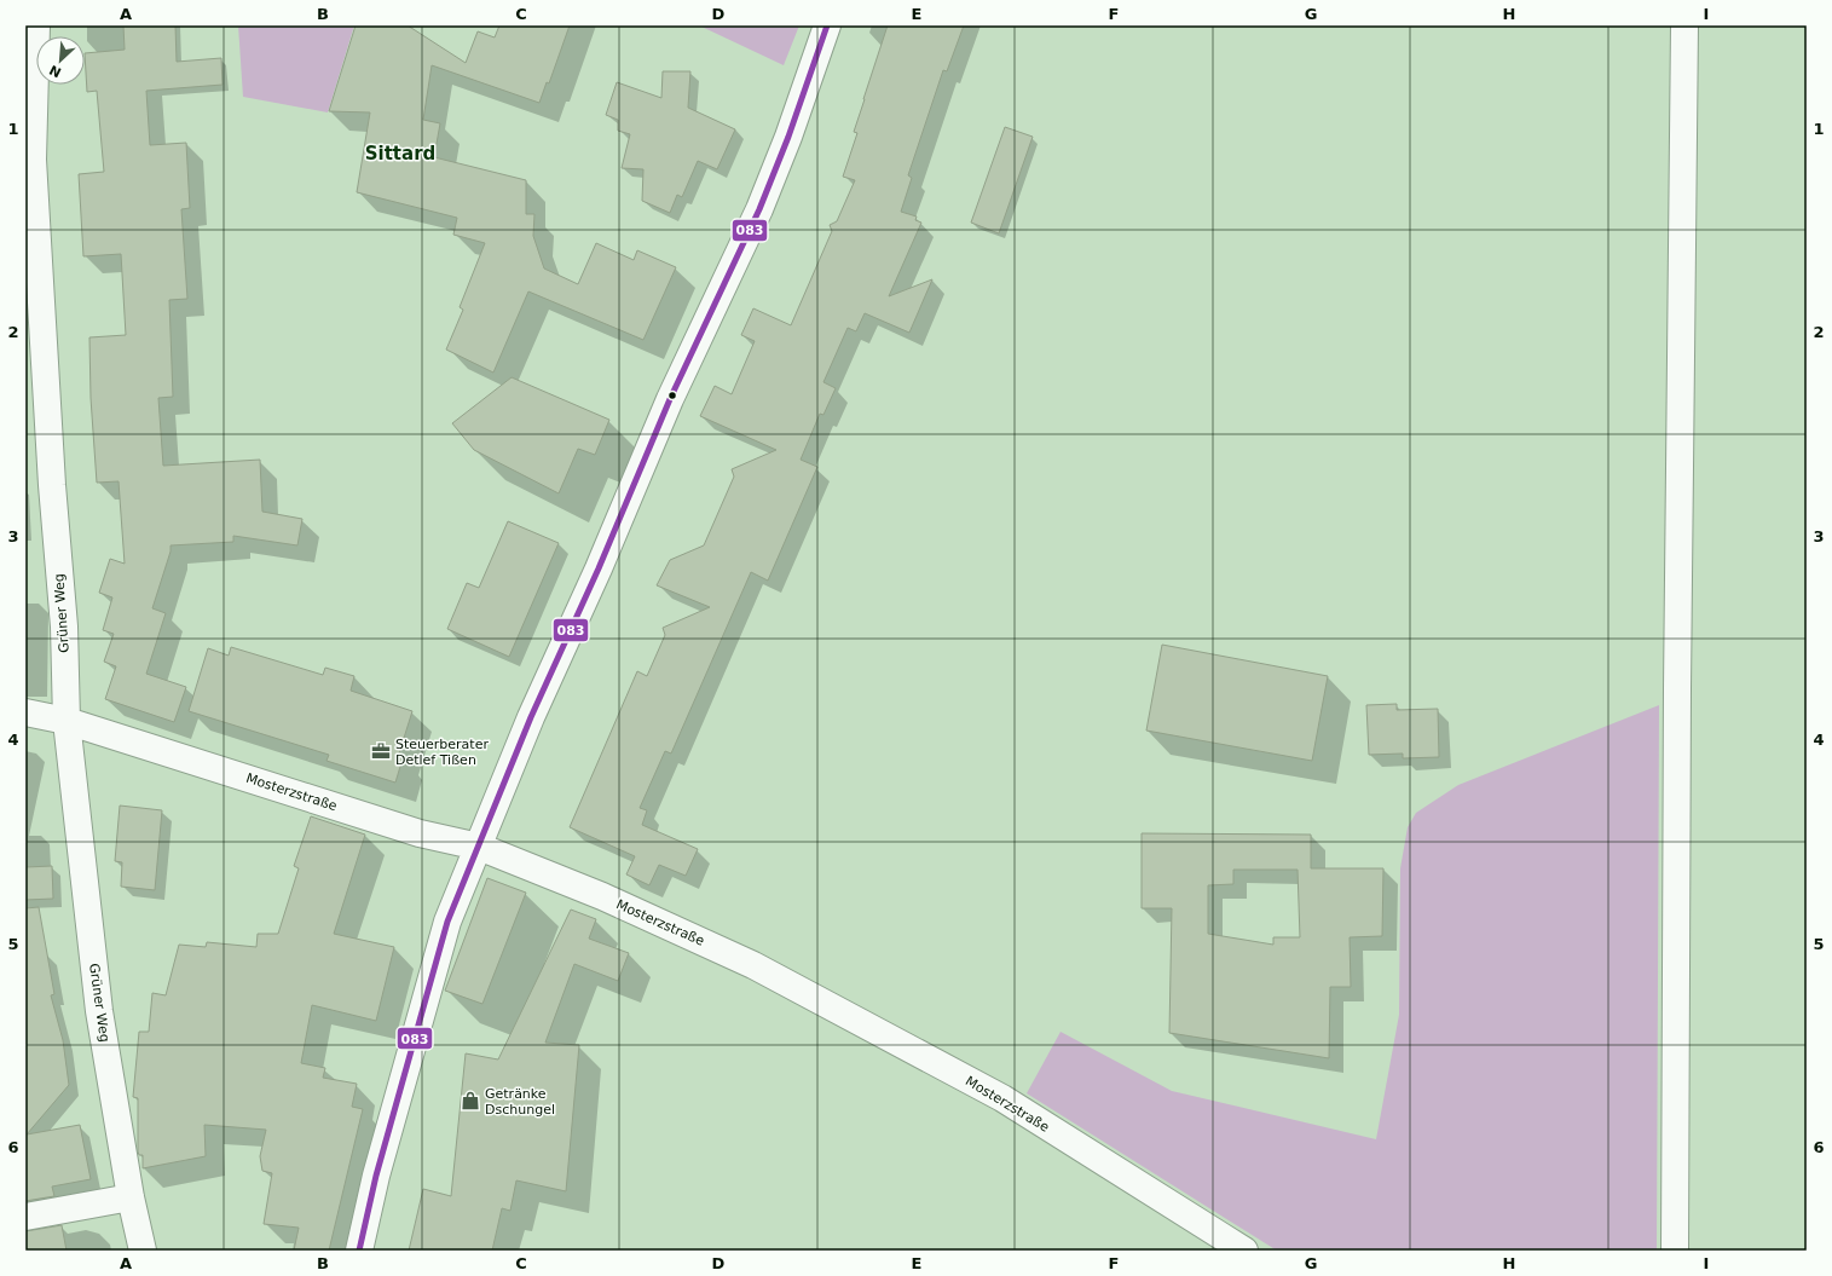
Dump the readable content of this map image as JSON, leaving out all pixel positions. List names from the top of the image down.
{
  "streets": {
    "street": ["Grüner Weg", "Mosterzstraße"]
  },
  "crossings": [
    ["Grüner Weg", "Mosterzstraße"]
  ],
  "districts": ["Sittard"],
  "places": {
    "office": ["Steuerberater Detlef Tißen"],
    "shop": ["Getränke Dschungel"]
  },
  "lines": ["transit line 083"],
  "north": "bottom left",
  "grid": {
    "columns": [
      "A",
      "B",
      "C",
      "D",
      "E",
      "F",
      "G",
      "H",
      "I"
    ],
    "rows": [
      "1",
      "2",
      "3",
      "4",
      "5",
      "6"
    ]
  }
}
